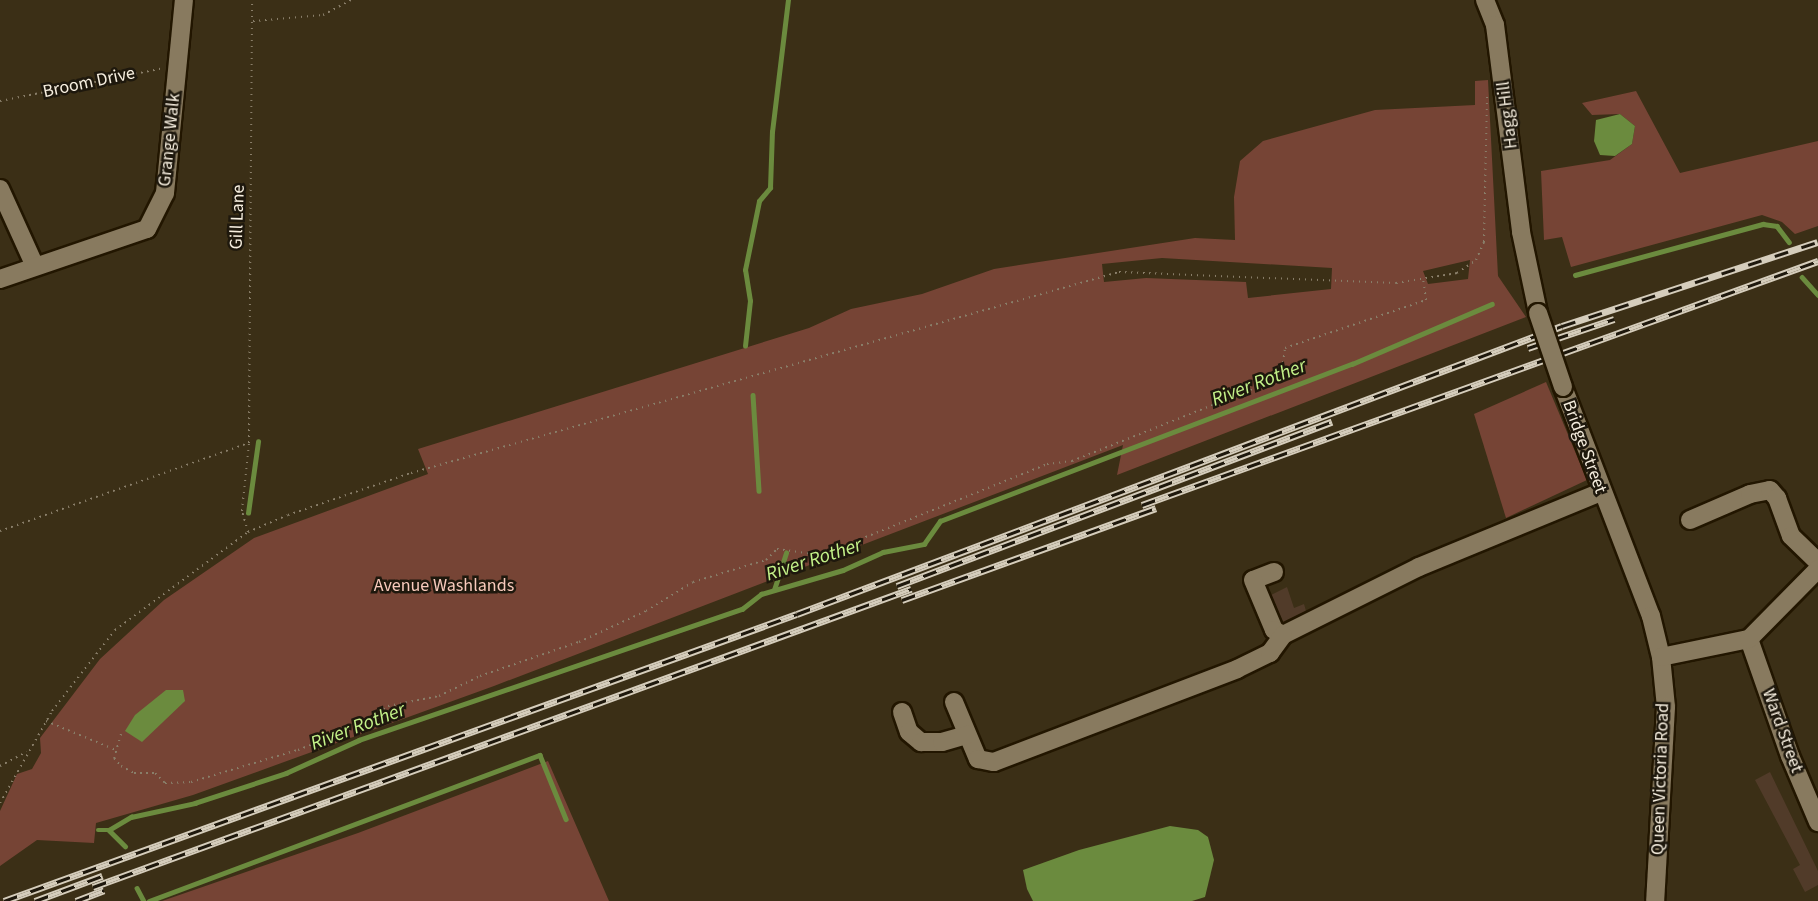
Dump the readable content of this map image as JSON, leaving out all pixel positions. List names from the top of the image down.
{
  "streets": {
    "street": [
      "Hagg Hill",
      "Grange Walk",
      "Bridge Street",
      "Ward Street",
      "Queen Victoria Road"
    ],
    "path": ["Broom Drive", "Gill Lane"]
  },
  "crossings": [
    ["Broom Drive", "Grange Walk"],
    ["Hagg Hill", "Bridge Street"],
    ["Bridge Street", "Queen Victoria Road"]
  ],
  "water": ["River Rother"],
  "parks": ["Avenue Washlands"]
}
